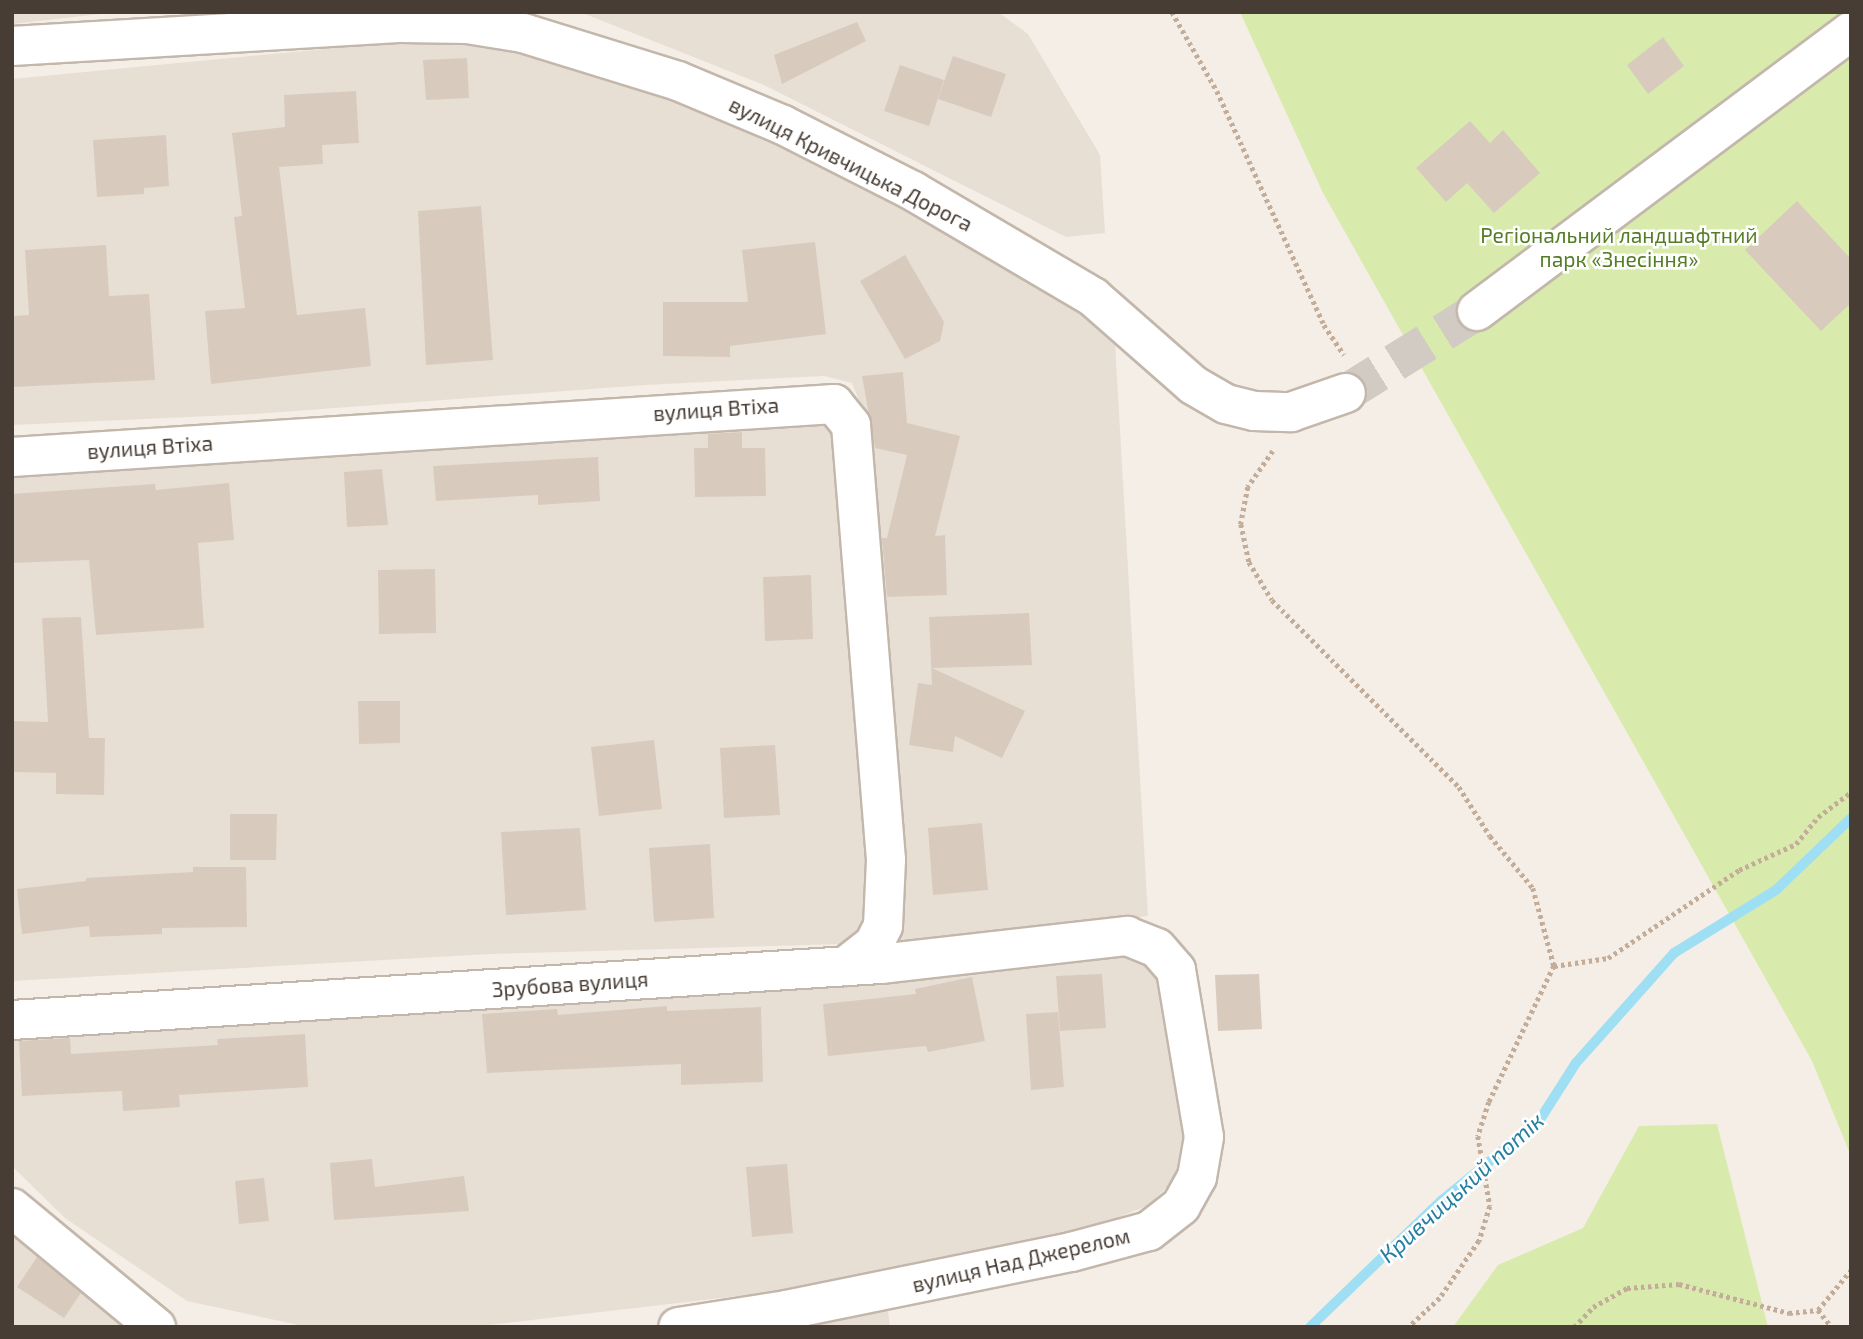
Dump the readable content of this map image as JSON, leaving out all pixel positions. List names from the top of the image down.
{
  "streets": {
    "street": [
      "вулиця Кривчицька Дорога",
      "вулиця Втіха",
      "Зрубова вулиця",
      "вулиця Над Джерелом"
    ]
  },
  "crossings": [
    ["вулиця Втіха", "Зрубова вулиця"],
    ["Зрубова вулиця", "вулиця Над Джерелом"]
  ],
  "water": ["Кривчицький потік"],
  "parks": ["Регіональний ландшафтний парк «Знесіння»"]
}
